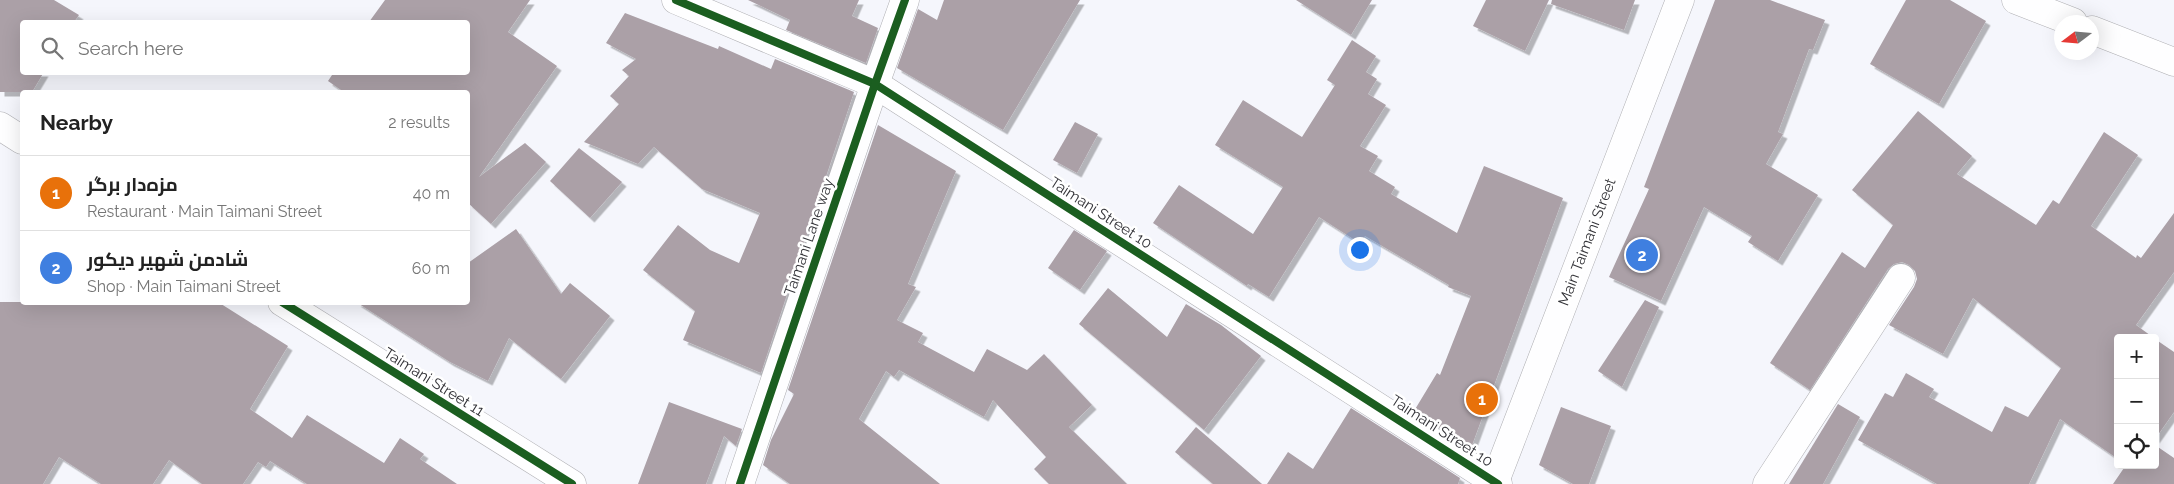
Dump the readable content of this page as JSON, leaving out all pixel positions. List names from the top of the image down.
{
  "streets": {
    "street": [
      "Taimani Street 10",
      "Taimani Lane way",
      "Main Taimani Street",
      "Taimani Street 11"
    ]
  },
  "crossings": [
    ["Taimani Street 10", "Taimani Lane way"],
    ["Taimani Street 10", "Main Taimani Street"]
  ],
  "north": "left",
  "page": {
    "search": "Search here",
    "heading": ["Nearby", "2 results"],
    "list": [
      {
        "mark": "1",
        "name": "مزه‌دار برگر",
        "note": "Restaurant · Main Taimani Street",
        "value": "40 m"
      },
      {
        "mark": "2",
        "name": "شادمن شهیر دیکور",
        "note": "Shop · Main Taimani Street",
        "value": "60 m"
      }
    ],
    "pins": ["2", "1"],
    "map_buttons": ["+", "−"]
  }
}
